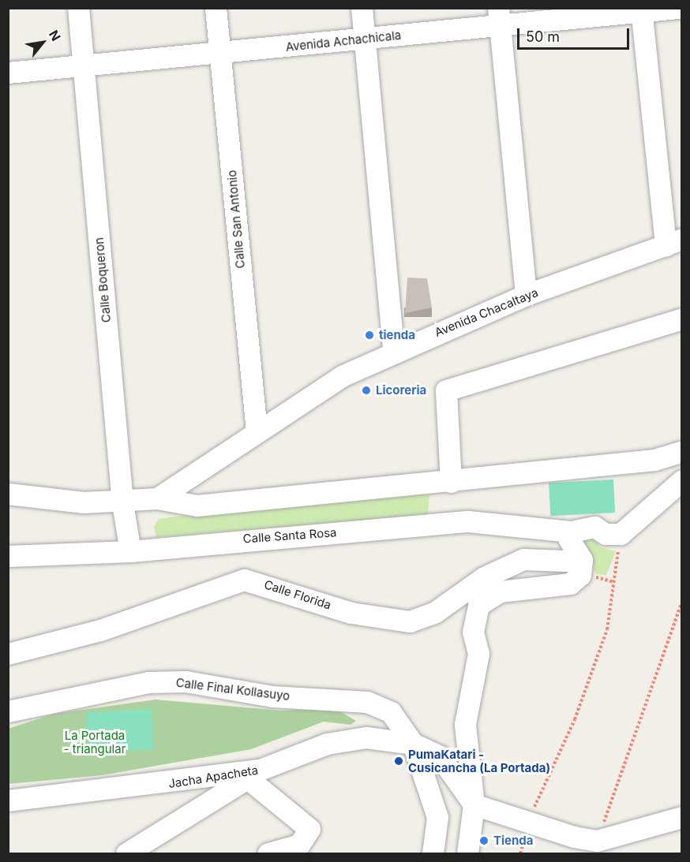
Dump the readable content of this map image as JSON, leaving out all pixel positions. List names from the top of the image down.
{
  "streets": {
    "street": [
      "Avenida Achachicala",
      "Calle San Antonio",
      "Calle Boqueron",
      "Avenida Chacaltaya",
      "Calle Santa Rosa",
      "Calle Florida",
      "Calle Final Kollasuyo",
      "Jacha Apacheta"
    ]
  },
  "crossings": [
    ["Avenida Achachicala", "Calle San Antonio"],
    ["Avenida Achachicala", "Calle Boqueron"],
    ["Calle San Antonio", "Avenida Chacaltaya"],
    ["Calle Boqueron", "Avenida Chacaltaya"],
    ["Calle Boqueron", "Calle Santa Rosa"],
    ["Calle Final Kollasuyo", "Jacha Apacheta"]
  ],
  "parks": ["La Portada - triangular"],
  "places": [
    "tienda",
    "Licoreria",
    "PumaKatari - Cusicancha (La Portada)",
    "Tienda"
  ],
  "scale_bar": "50 m",
  "north": "top right"
}
